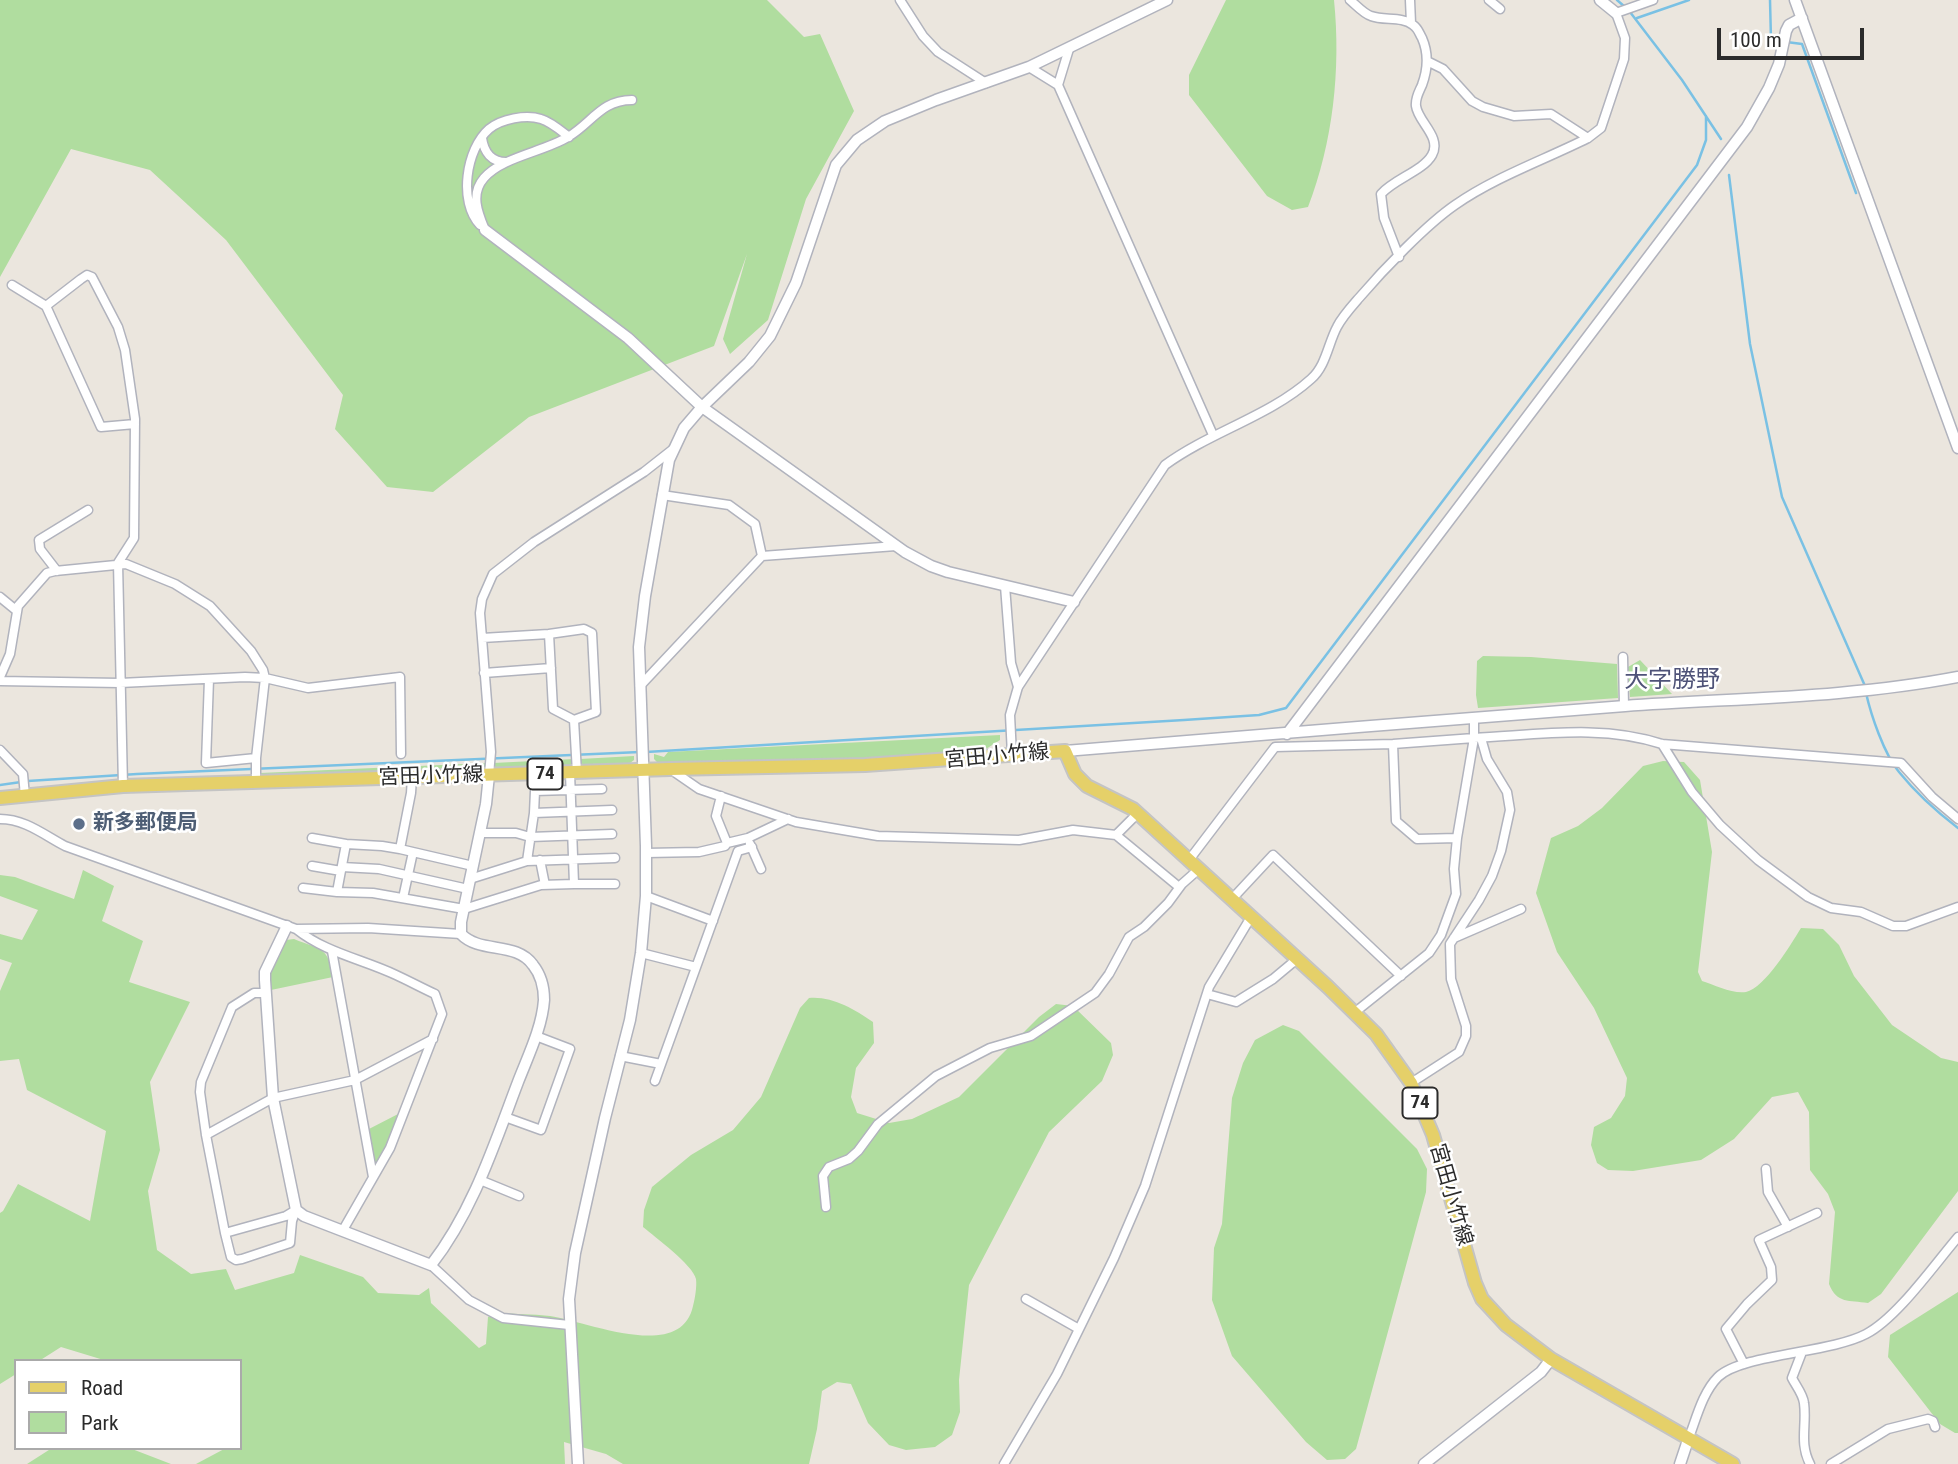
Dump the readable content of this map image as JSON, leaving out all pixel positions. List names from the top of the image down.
{
  "streets": {
    "main road": ["宮田小竹線", "74"]
  },
  "districts": ["大字勝野"],
  "places": ["新多郵便局"],
  "legend": ["Road", "Park"],
  "scale_bar": "100 m"
}
